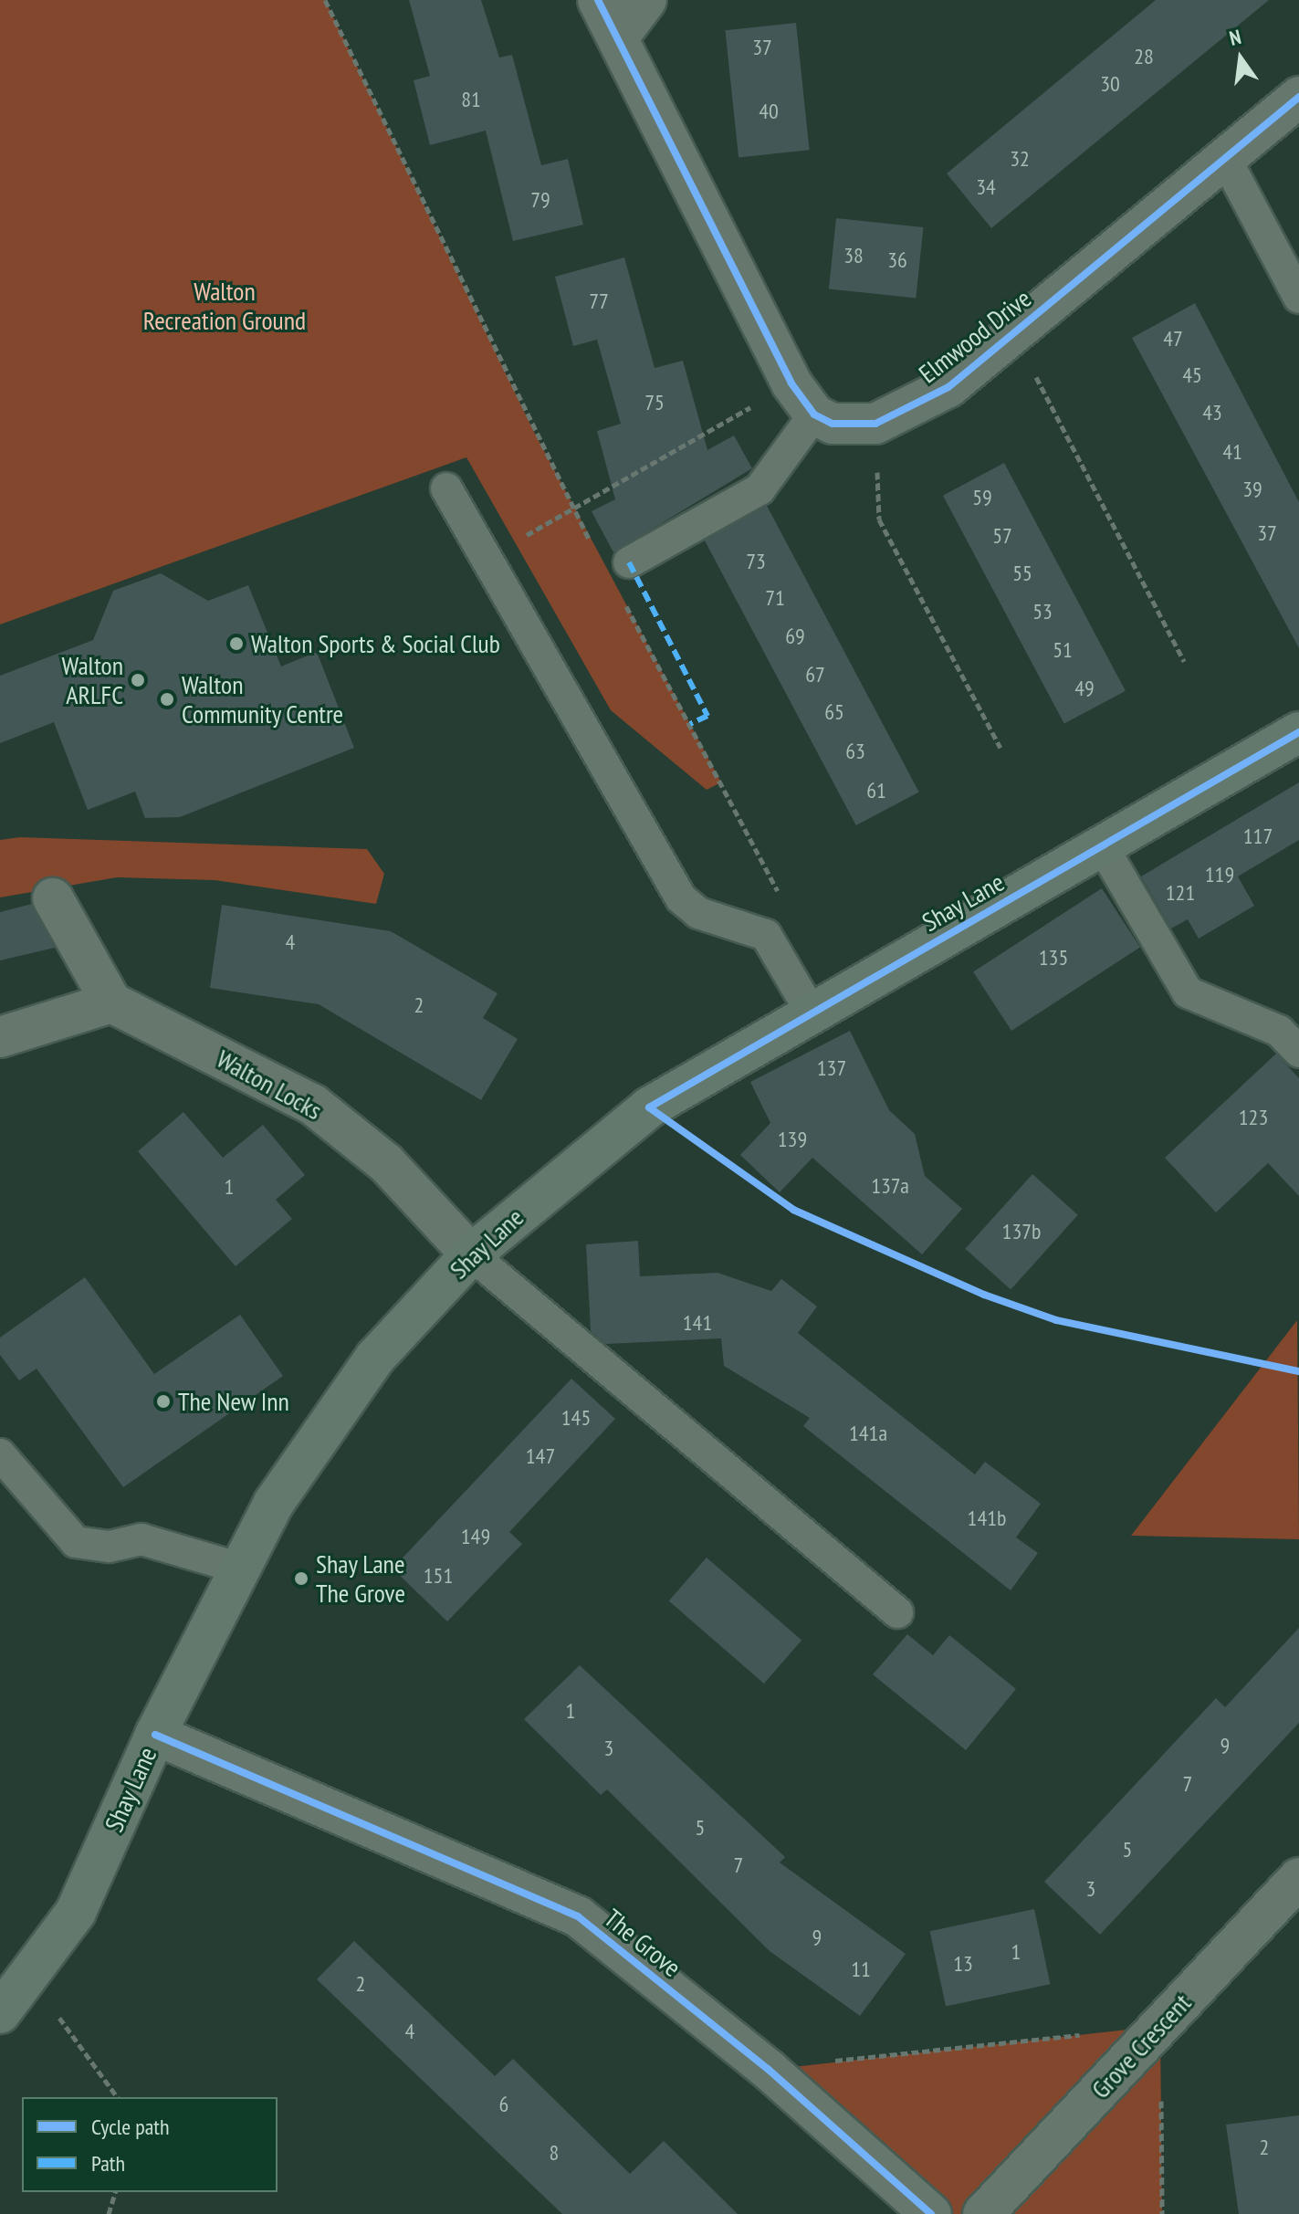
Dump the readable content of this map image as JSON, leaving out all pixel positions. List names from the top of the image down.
{
  "streets": {
    "main road": ["Shay Lane"],
    "street": [
      "Elmwood Drive",
      "Walton Locks",
      "The Grove",
      "Grove Crescent"
    ]
  },
  "crossings": [
    ["Shay Lane", "Walton Locks"],
    ["Shay Lane", "The Grove"]
  ],
  "parks": ["Walton Recreation Ground"],
  "places": [
    "Walton Sports & Social Club",
    "Walton ARLFC",
    "Walton Community Centre",
    "The New Inn",
    "Shay Lane The Grove"
  ],
  "house_numbers": [
    "37",
    "28",
    "30",
    "81",
    "40",
    "32",
    "34",
    "79",
    "38",
    "36",
    "77",
    "47",
    "45",
    "75",
    "43",
    "41",
    "39",
    "59",
    "37",
    "57",
    "73",
    "55",
    "71",
    "53",
    "69",
    "51",
    "67",
    "49",
    "65",
    "63",
    "61",
    "117",
    "119",
    "121",
    "4",
    "135",
    "2",
    "137",
    "123",
    "139",
    "137a",
    "1",
    "137b",
    "141",
    "145",
    "141a",
    "147",
    "141b",
    "149",
    "151",
    "1",
    "9",
    "3",
    "7",
    "5",
    "5",
    "7",
    "3",
    "9",
    "1",
    "13",
    "11",
    "2",
    "4",
    "6",
    "2",
    "8"
  ],
  "legend": ["Cycle path", "Path"],
  "north": "top"
}
